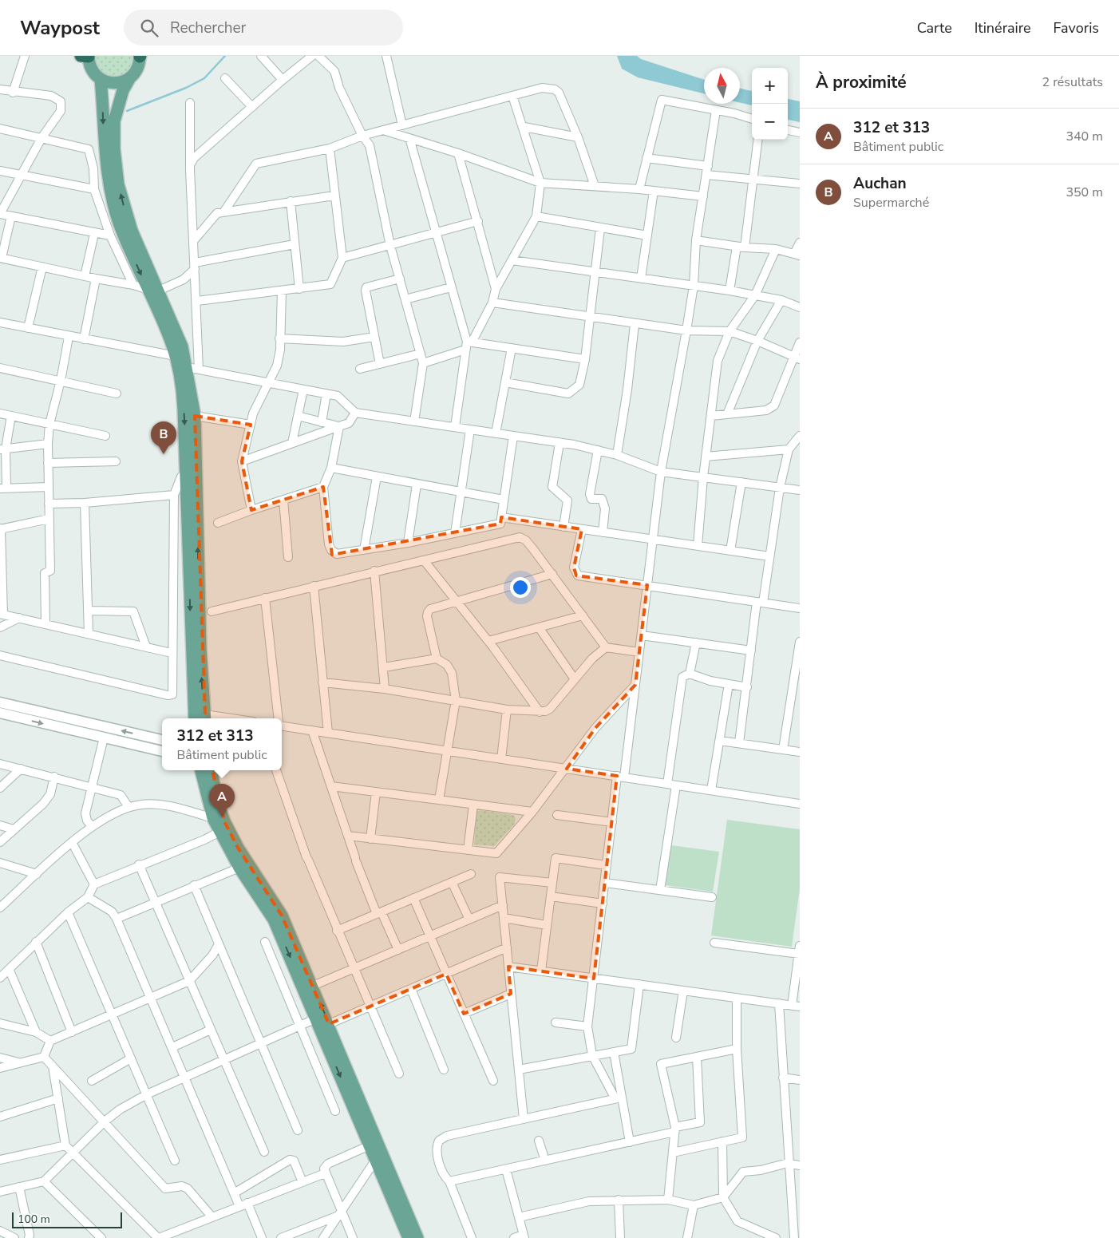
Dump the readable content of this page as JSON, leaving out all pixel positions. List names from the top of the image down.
{
  "scale_bar": "100 m",
  "north": "top",
  "page": {
    "header": "Waypost",
    "search": "Rechercher",
    "nav": ["Carte", "Itinéraire", "Favoris"],
    "heading": ["À proximité", "2 résultats"],
    "map_buttons": ["+", "−"],
    "list": [
      {
        "mark": "A",
        "name": "312 et 313",
        "note": "Bâtiment public",
        "value": "340 m"
      },
      {
        "mark": "B",
        "name": "Auchan",
        "note": "Supermarché",
        "value": "350 m"
      }
    ],
    "pins": ["B", "A"],
    "popup": ["312 et 313", "Bâtiment public"],
    "scale": "100 m"
  }
}
